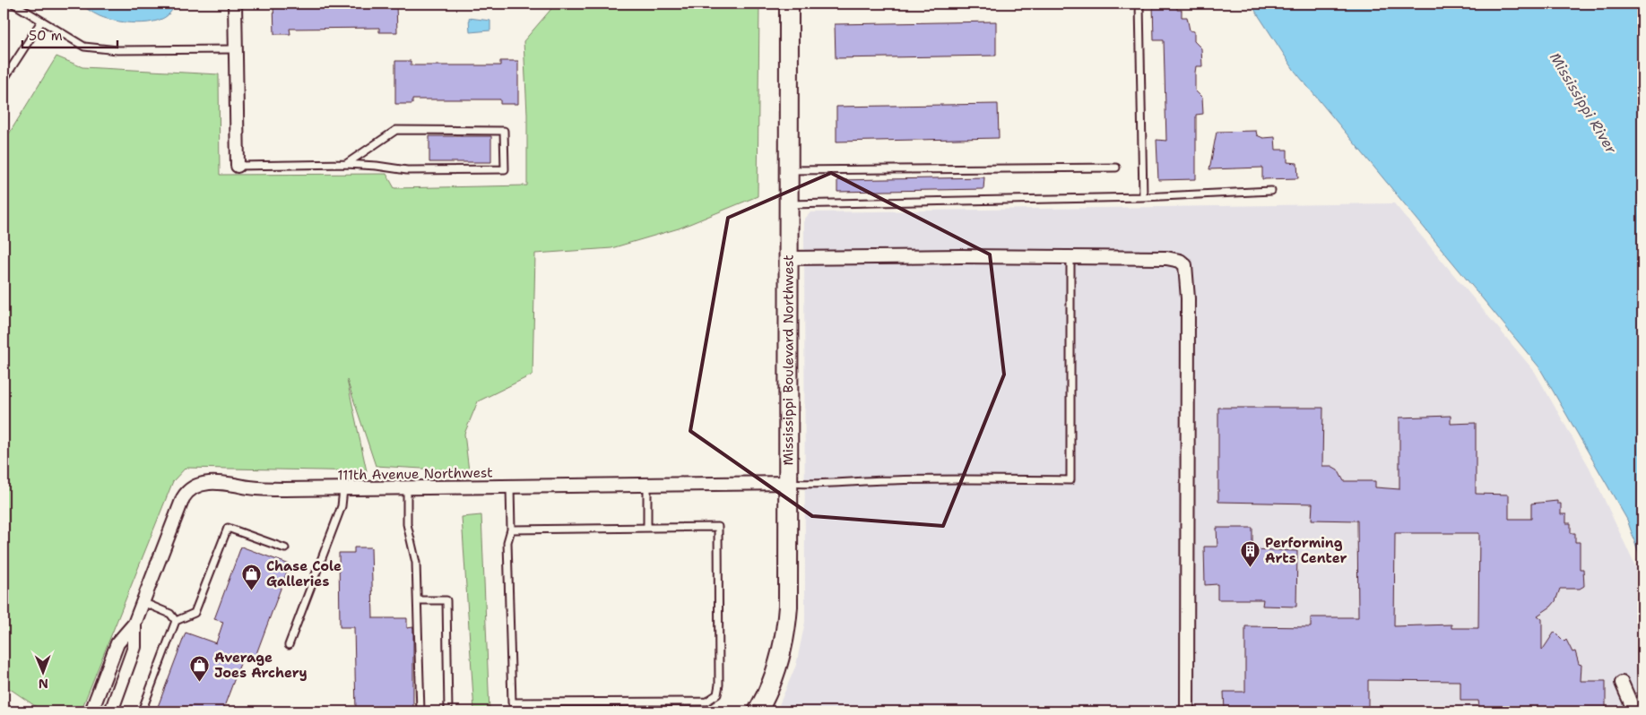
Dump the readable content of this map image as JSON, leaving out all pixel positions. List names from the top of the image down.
{
  "streets": {
    "street": ["Mississippi Boulevard Northwest", "111th Avenue Northwest"]
  },
  "crossings": [
    ["Mississippi Boulevard Northwest", "111th Avenue Northwest"]
  ],
  "water": ["Mississippi River"],
  "places": {
    "building": ["Performing Arts Center"],
    "shop": ["Chase Cole Galleries", "Average Joes Archery"]
  },
  "scale_bar": "50 m",
  "north": "bottom"
}
